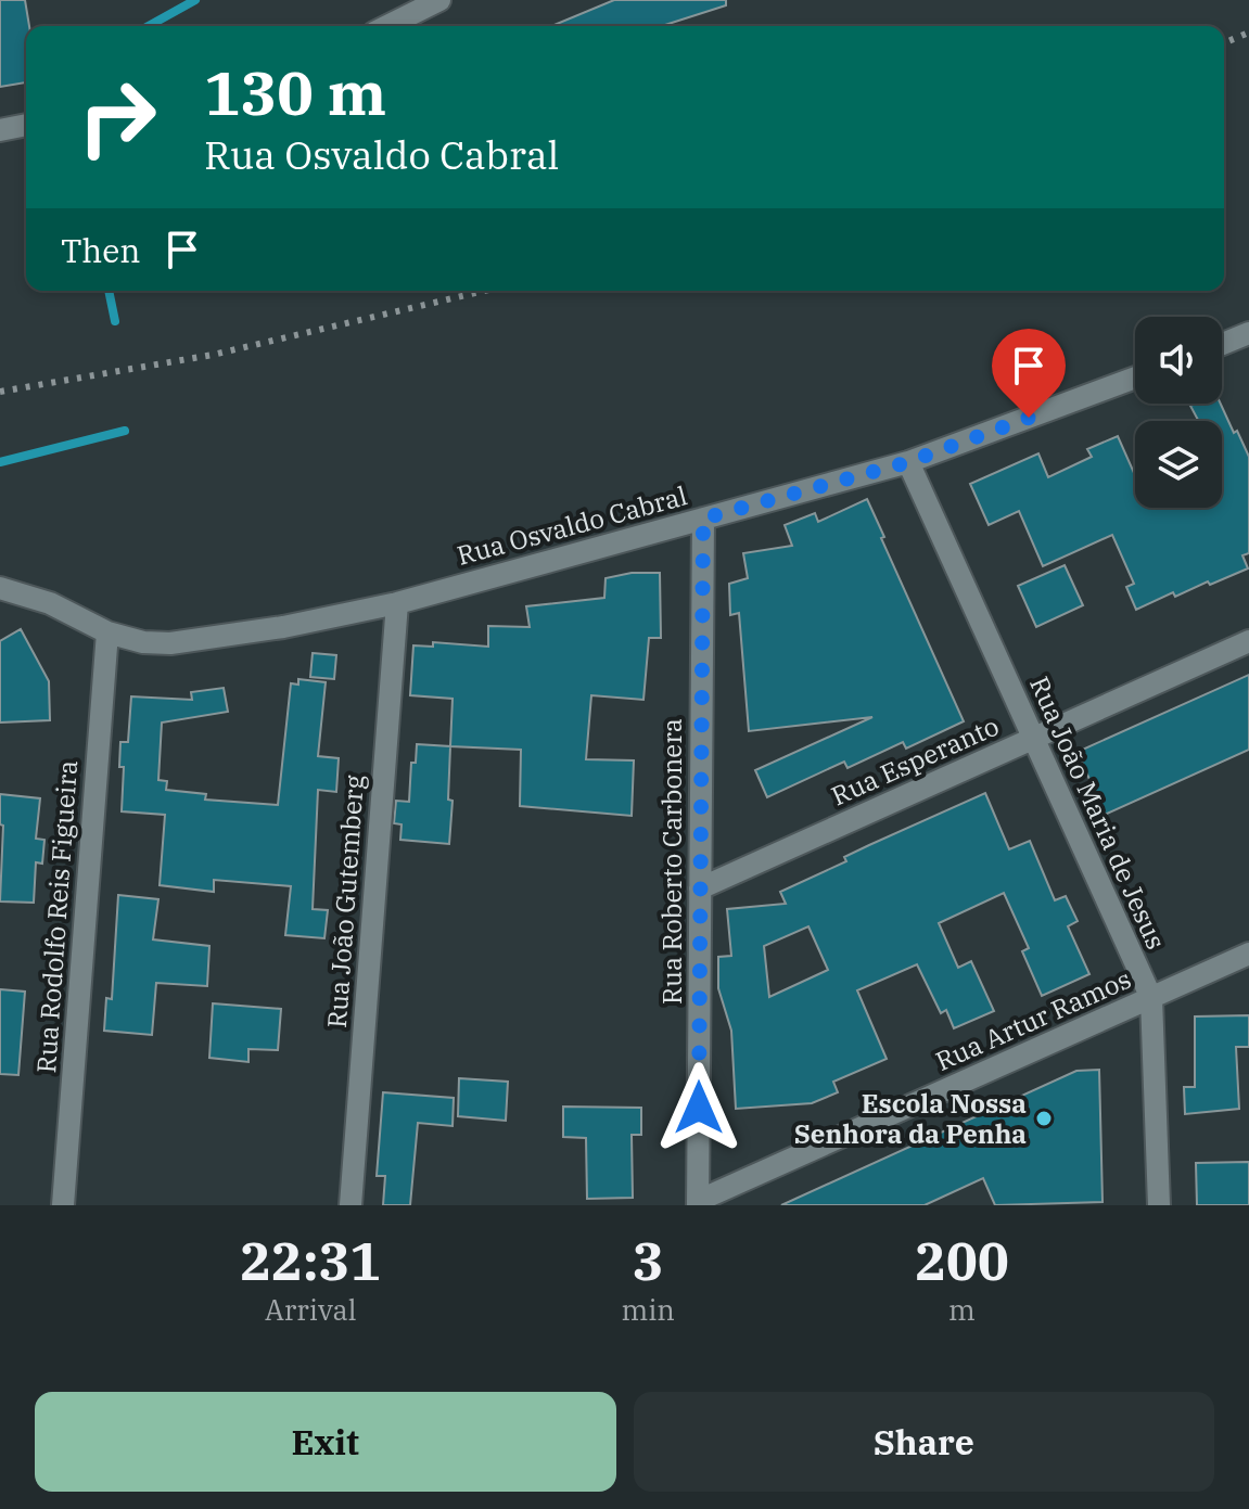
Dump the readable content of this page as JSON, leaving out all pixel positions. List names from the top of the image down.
{
  "streets": {
    "street": [
      "Rua Osvaldo Cabral",
      "Rua Esperanto",
      "Rua João Maria de Jesus",
      "Rua Roberto Carbonera",
      "Rua João Gutemberg",
      "Rua Rodolfo Reis Figueira",
      "Rua Artur Ramos"
    ]
  },
  "crossings": [
    ["Rua Osvaldo Cabral", "Rua João Maria de Jesus"],
    ["Rua Osvaldo Cabral", "Rua Roberto Carbonera"],
    ["Rua Osvaldo Cabral", "Rua João Gutemberg"],
    ["Rua Osvaldo Cabral", "Rua Rodolfo Reis Figueira"],
    ["Rua Esperanto", "Rua João Maria de Jesus"],
    ["Rua Esperanto", "Rua Roberto Carbonera"],
    ["Rua João Maria de Jesus", "Rua Artur Ramos"],
    ["Rua Roberto Carbonera", "Rua Artur Ramos"]
  ],
  "places": ["Escola Nossa Senhora da Penha"],
  "page": {
    "turn": ["130 m", "Rua Osvaldo Cabral"],
    "then": "Then",
    "eta": [
      "22:31",
      "Arrival",
      "3",
      "min",
      "200",
      "m"
    ],
    "buttons": ["Exit", "Share"]
  }
}
